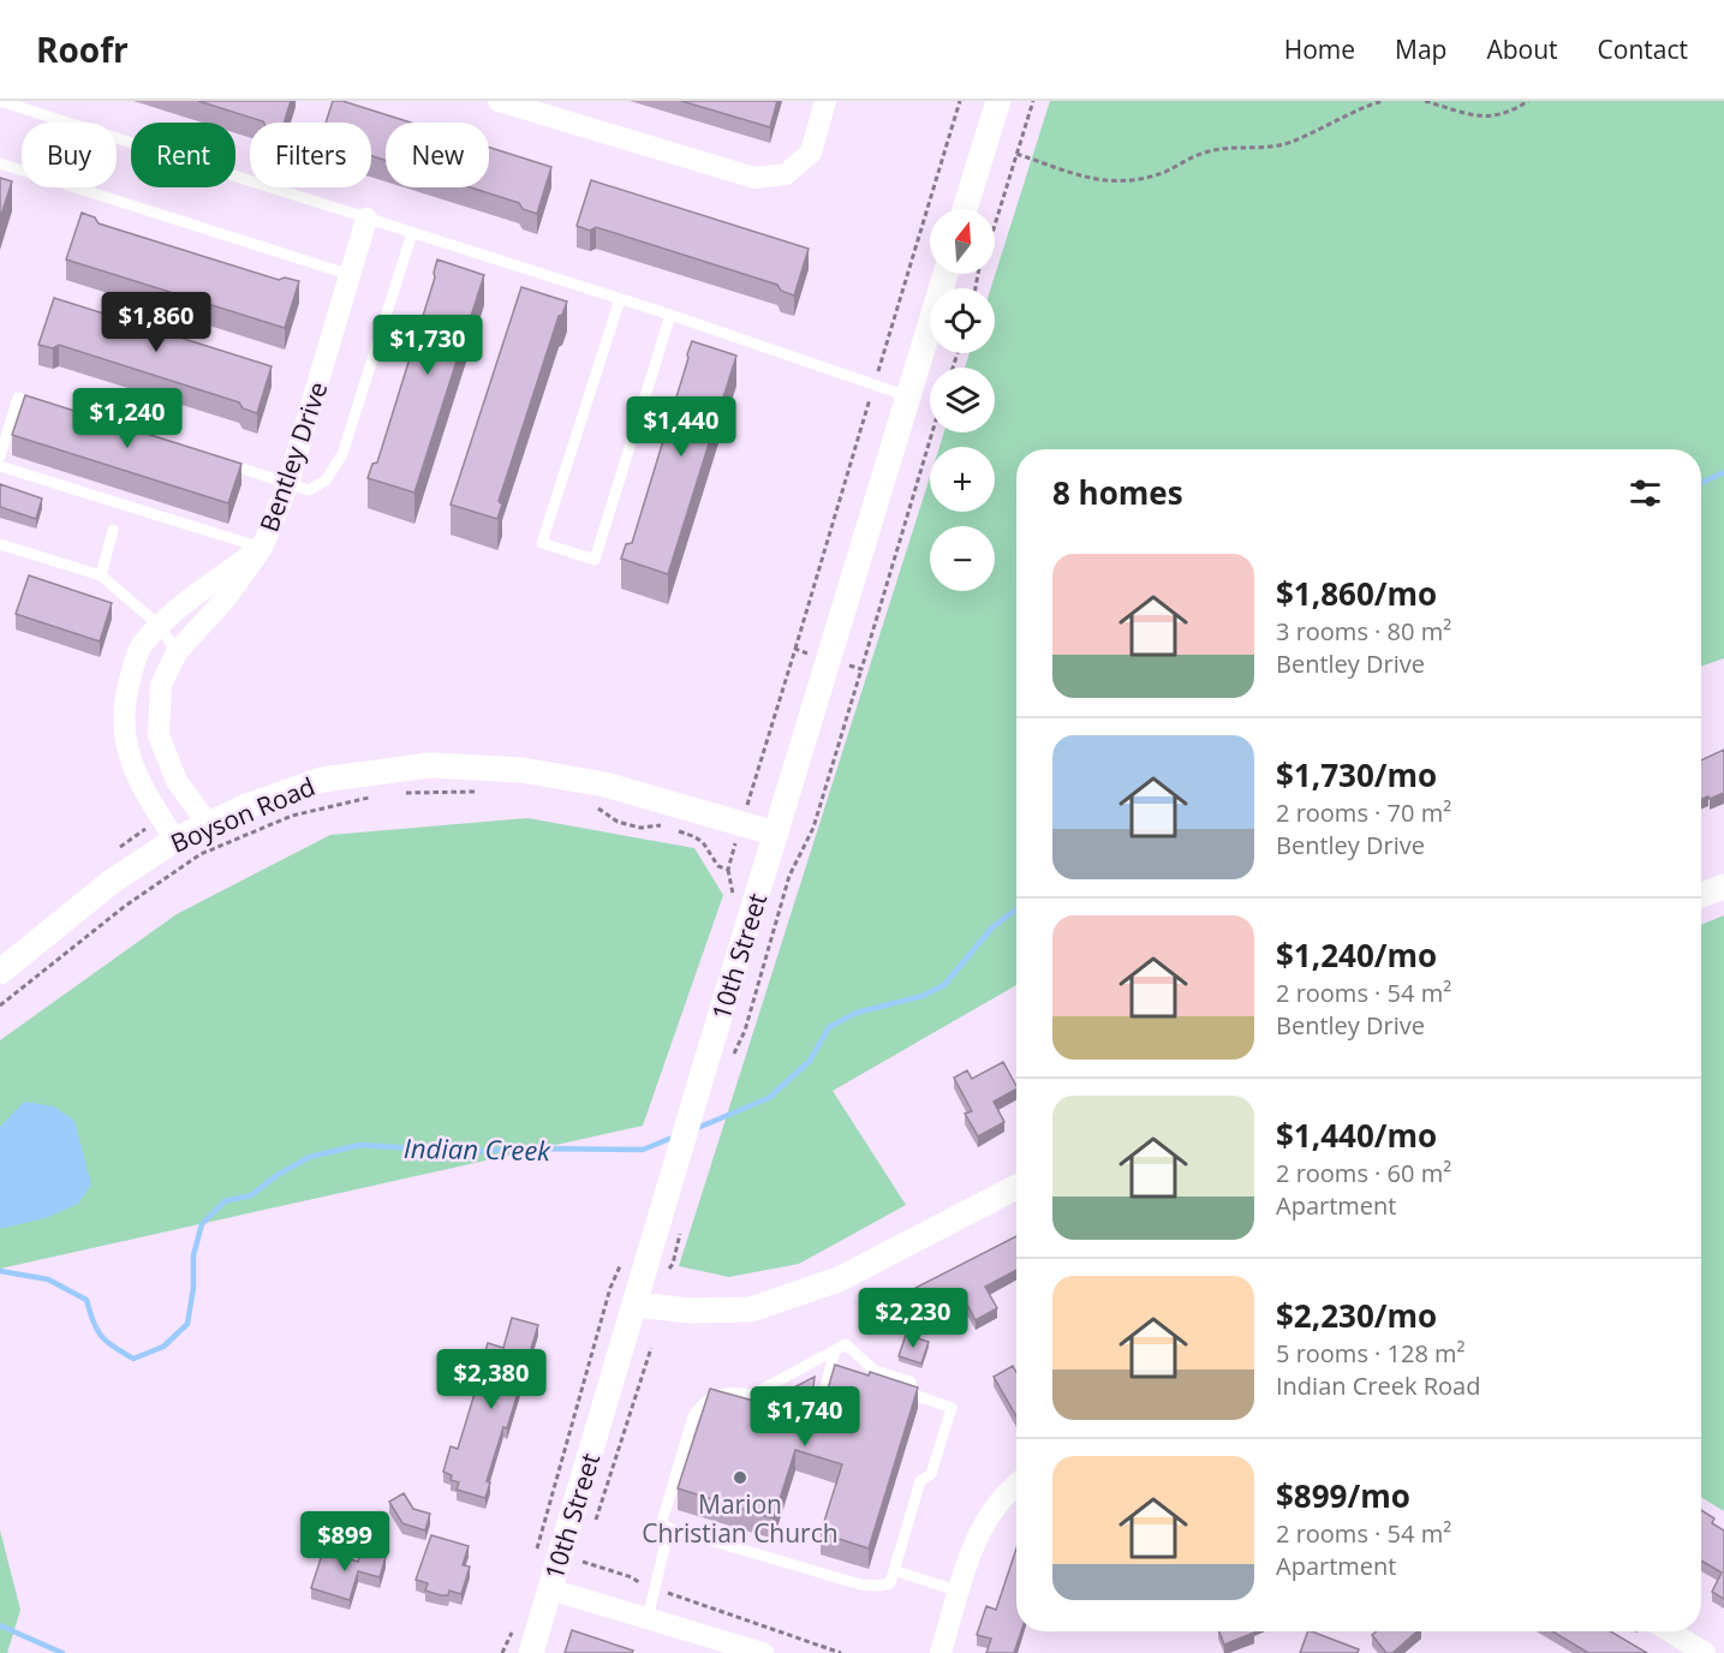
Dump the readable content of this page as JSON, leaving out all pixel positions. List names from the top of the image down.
{
  "streets": {
    "street": ["Bentley Drive", "Boyson Road", "10th Street"]
  },
  "crossings": [
    ["Bentley Drive", "Boyson Road"],
    ["Boyson Road", "10th Street"]
  ],
  "water": ["Indian Creek"],
  "places": ["Marion Christian Church"],
  "north": "top",
  "page": {
    "header": "Roofr",
    "nav": [
      "Home",
      "Map",
      "About",
      "Contact"
    ],
    "chip": [
      "Buy",
      "Rent",
      "Filters",
      "New"
    ],
    "map_buttons": ["+", "−"],
    "price": [
      "$1,860",
      "$1,730",
      "$1,240",
      "$1,440",
      "$2,230",
      "$2,380",
      "$1,740",
      "$899"
    ],
    "heading": "8 homes",
    "list": [
      {
        "name": "$1,860/mo",
        "note": "3 rooms · 80 m² · Bentley Drive"
      },
      {
        "name": "$1,730/mo",
        "note": "2 rooms · 70 m² · Bentley Drive"
      },
      {
        "name": "$1,240/mo",
        "note": "2 rooms · 54 m² · Bentley Drive"
      },
      {
        "name": "$1,440/mo",
        "note": "2 rooms · 60 m² · Apartment"
      },
      {
        "name": "$2,230/mo",
        "note": "5 rooms · 128 m² · Indian Creek Road"
      },
      {
        "name": "$899/mo",
        "note": "2 rooms · 54 m² · Apartment"
      }
    ]
  }
}
